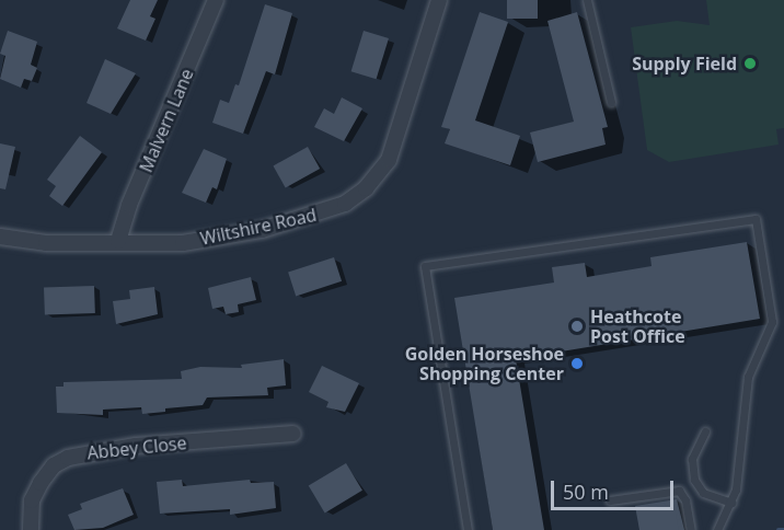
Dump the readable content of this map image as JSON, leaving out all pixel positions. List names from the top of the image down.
{
  "streets": {
    "street": ["Malvern Lane", "Wiltshire Road", "Abbey Close"]
  },
  "crossings": [
    ["Malvern Lane", "Wiltshire Road"]
  ],
  "places": ["Supply Field", "Heathcote Post Office", "Golden Horseshoe Shopping Center"],
  "scale_bar": "50 m"
}
